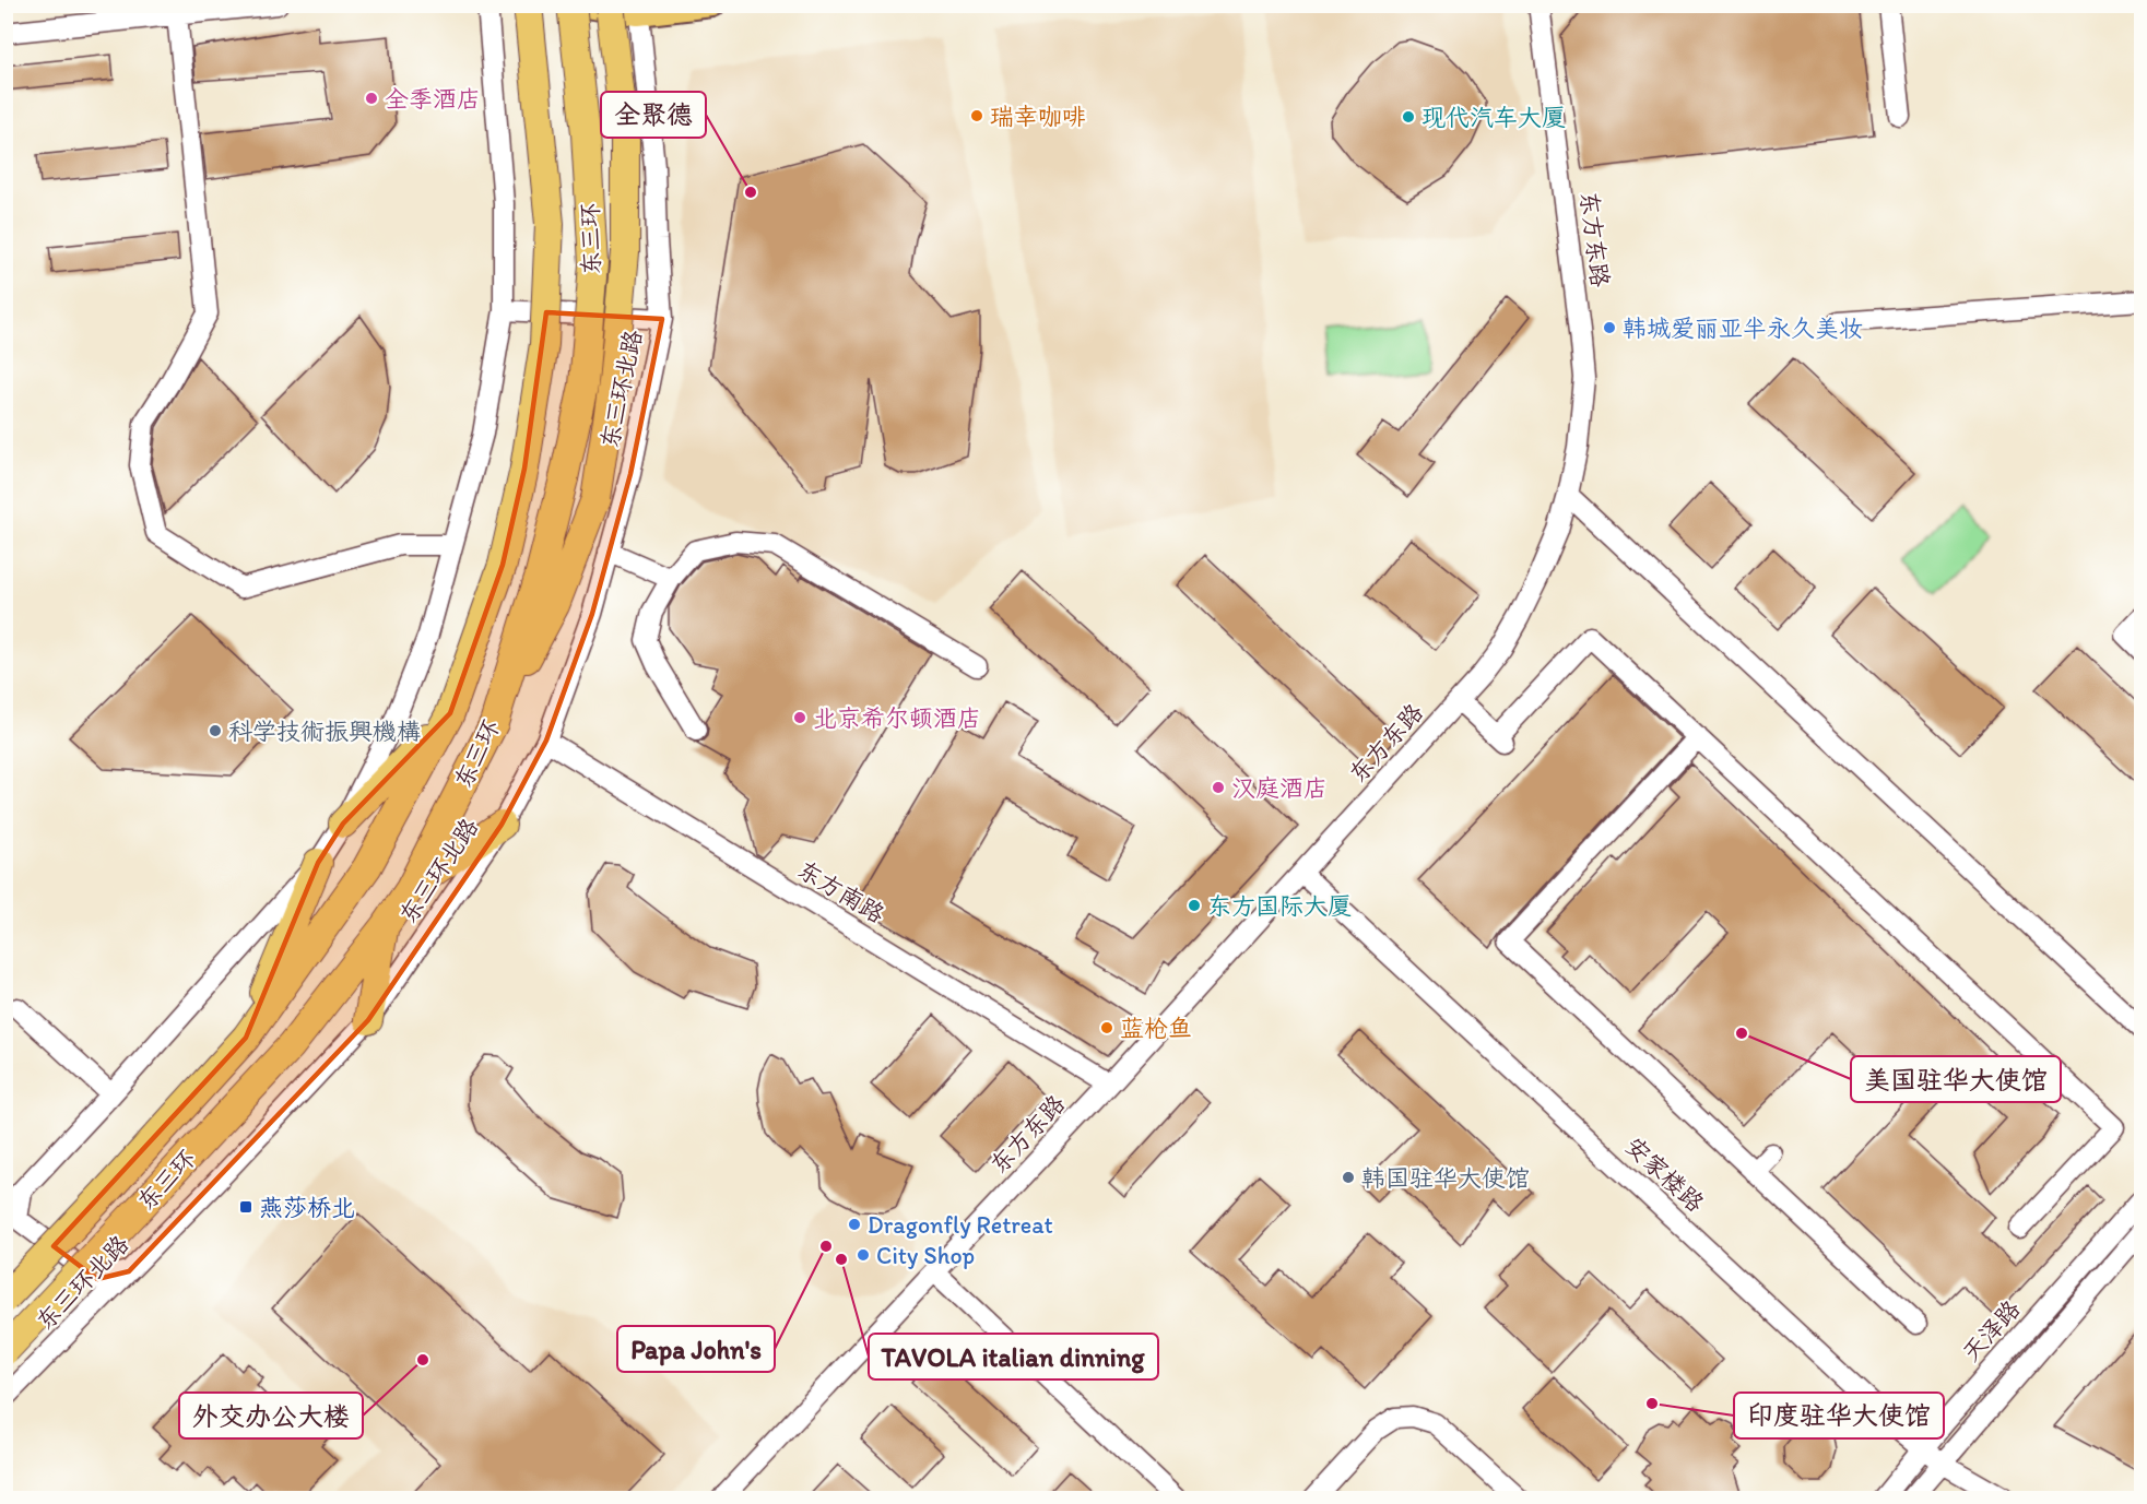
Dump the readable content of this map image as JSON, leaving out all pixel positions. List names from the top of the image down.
{
  "streets": {
    "highway": ["东三环"],
    "street": [
      "东方东路",
      "东三环北路",
      "东方南路",
      "安家楼路",
      "天泽路"
    ]
  },
  "crossings": [
    ["东方东路", "东方南路"],
    ["东方东路", "安家楼路"],
    ["东三环北路", "东方南路"],
    ["安家楼路", "天泽路"]
  ],
  "places": {
    "other": [
      "全季酒店",
      "瑞幸咖啡",
      "现代汽车大厦",
      "全聚德",
      "韩城爱丽亚半永久美妆",
      "北京希尔顿酒店",
      "科学技術振興機構",
      "汉庭酒店",
      "东方国际大厦",
      "蓝枪鱼",
      "美国驻华大使馆",
      "韩国驻华大使馆",
      "Dragonfly Retreat",
      "Papa John's",
      "City Shop",
      "TAVOLA italian dinning",
      "外交办公大楼",
      "印度驻华大使馆"
    ],
    "transit": ["燕莎桥北"]
  }
}
